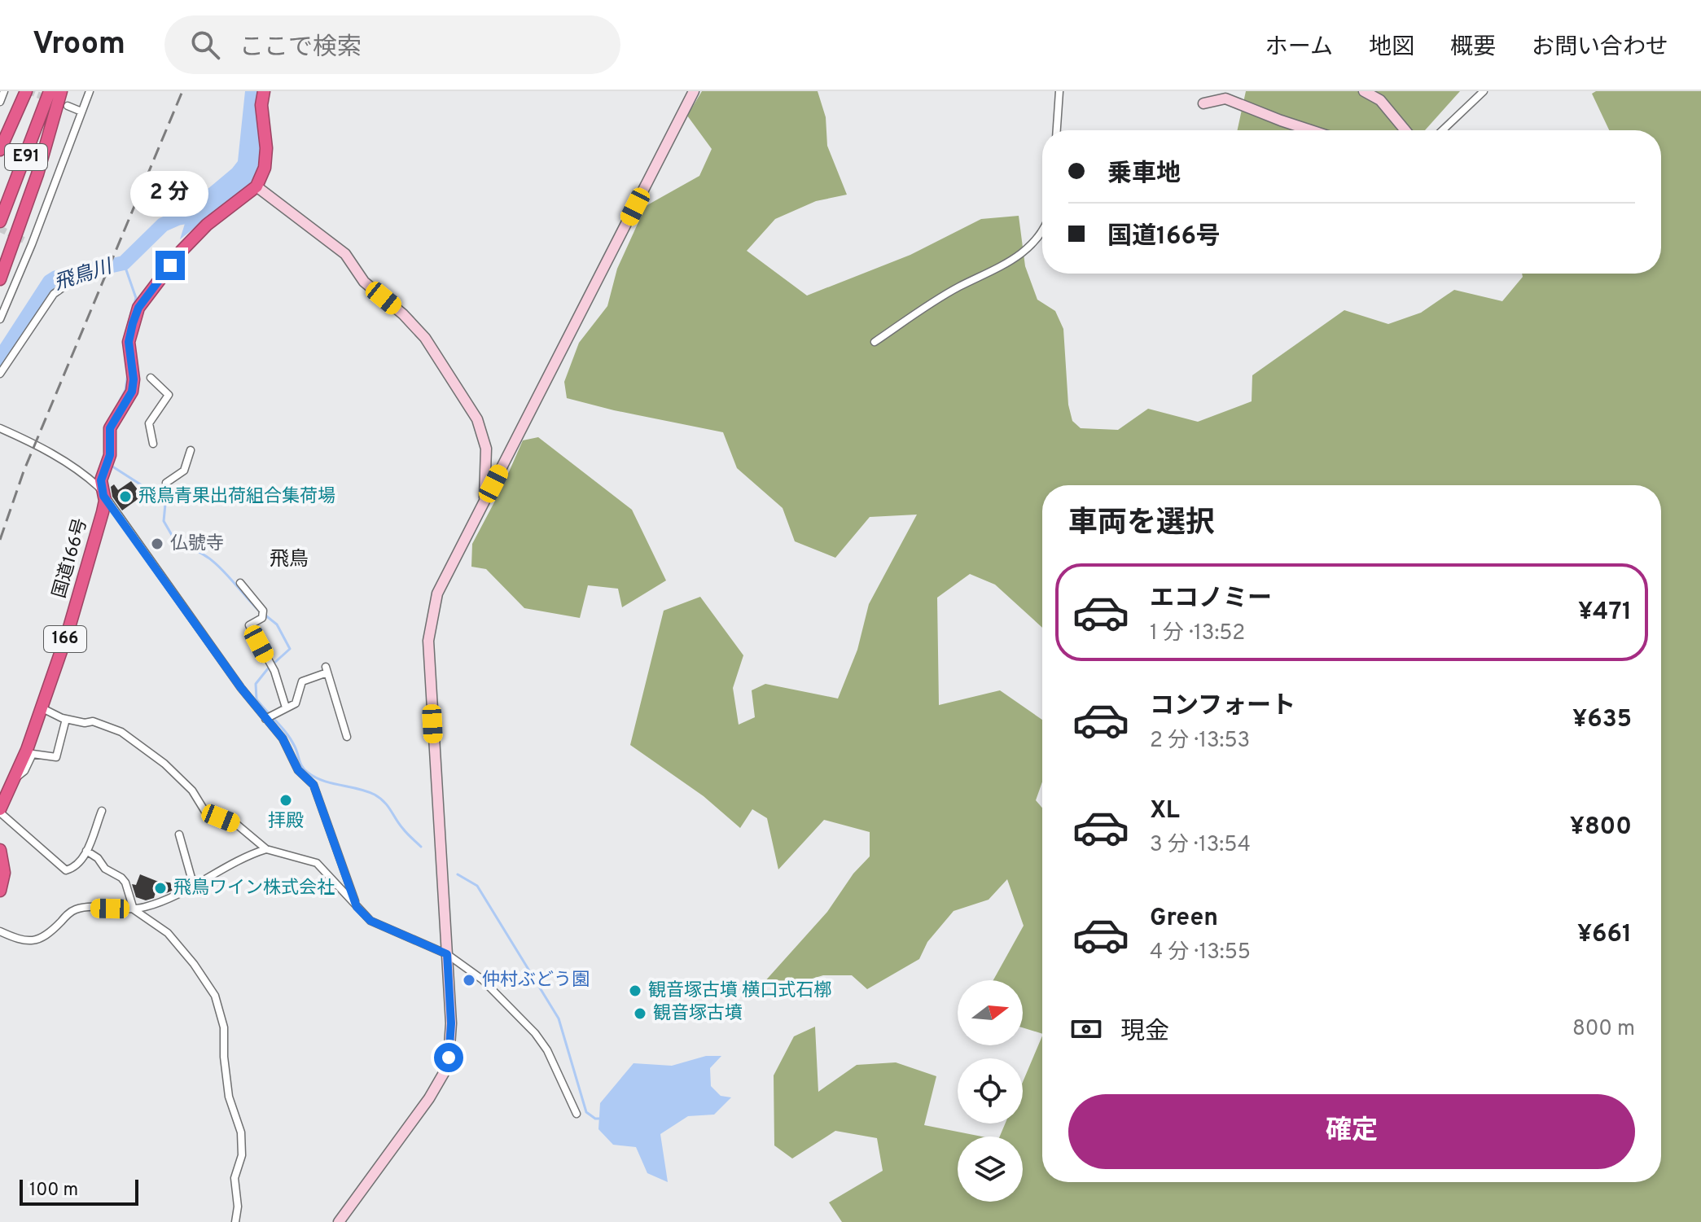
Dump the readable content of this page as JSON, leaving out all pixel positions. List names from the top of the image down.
{
  "streets": {
    "highway": ["E91", "国道166号", "166"]
  },
  "districts": ["飛鳥"],
  "water": ["飛鳥川"],
  "places": [
    "飛鳥青果出荷組合集荷場",
    "仏號寺",
    "拝殿",
    "飛鳥ワイン株式会社",
    "仲村ぶどう園",
    "観音塚古墳 横口式石槨",
    "観音塚古墳"
  ],
  "scale_bar": "100 m",
  "north": "right",
  "page": {
    "header": "Vroom",
    "search": "ここで検索",
    "nav": [
      "ホーム",
      "地図",
      "概要",
      "お問い合わせ"
    ],
    "banner": ["乗車地", "国道166号"],
    "bubble": "2 分",
    "heading": "車両を選択",
    "list": [
      {
        "name": "エコノミー",
        "note": "1 分 · 13:52",
        "value": "¥471"
      },
      {
        "name": "コンフォート",
        "note": "2 分 · 13:53",
        "value": "¥635"
      },
      {
        "name": "XL",
        "note": "3 分 · 13:54",
        "value": "¥800"
      },
      {
        "name": "Green",
        "note": "4 分 · 13:55",
        "value": "¥661"
      }
    ],
    "pay": ["現金", "800 m"],
    "buttons": "確定",
    "scale": "100 m"
  }
}
